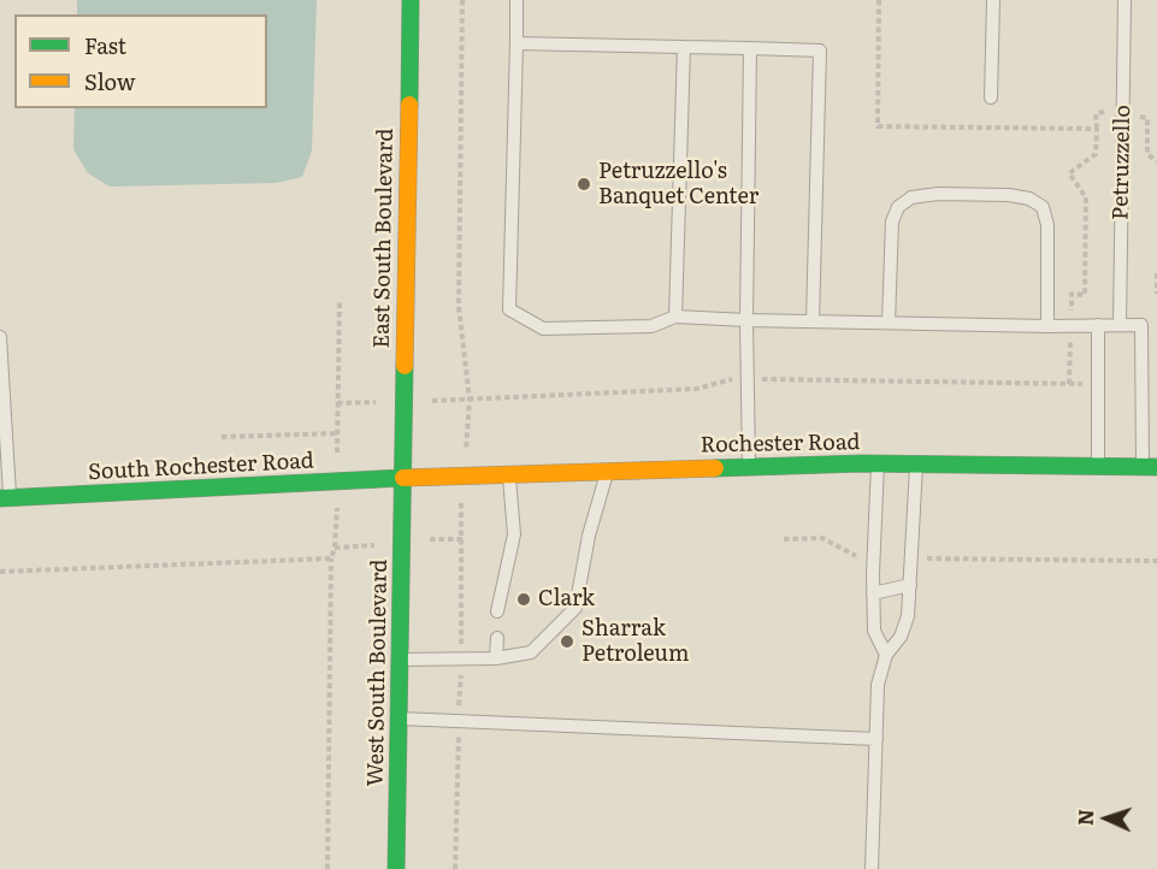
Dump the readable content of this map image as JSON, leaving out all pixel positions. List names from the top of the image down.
{
  "streets": {
    "main road": [
      "East South Boulevard",
      "Rochester Road",
      "South Rochester Road",
      "West South Boulevard"
    ],
    "lane": ["Petruzzello"]
  },
  "crossings": [
    ["East South Boulevard", "Rochester Road"],
    ["East South Boulevard", "South Rochester Road"],
    ["East South Boulevard", "West South Boulevard"],
    ["Rochester Road", "South Rochester Road"],
    ["Rochester Road", "West South Boulevard"],
    ["South Rochester Road", "West South Boulevard"]
  ],
  "places": ["Petruzzello's Banquet Center", "Clark", "Sharrak Petroleum"],
  "legend": ["Fast", "Slow"],
  "north": "left"
}
